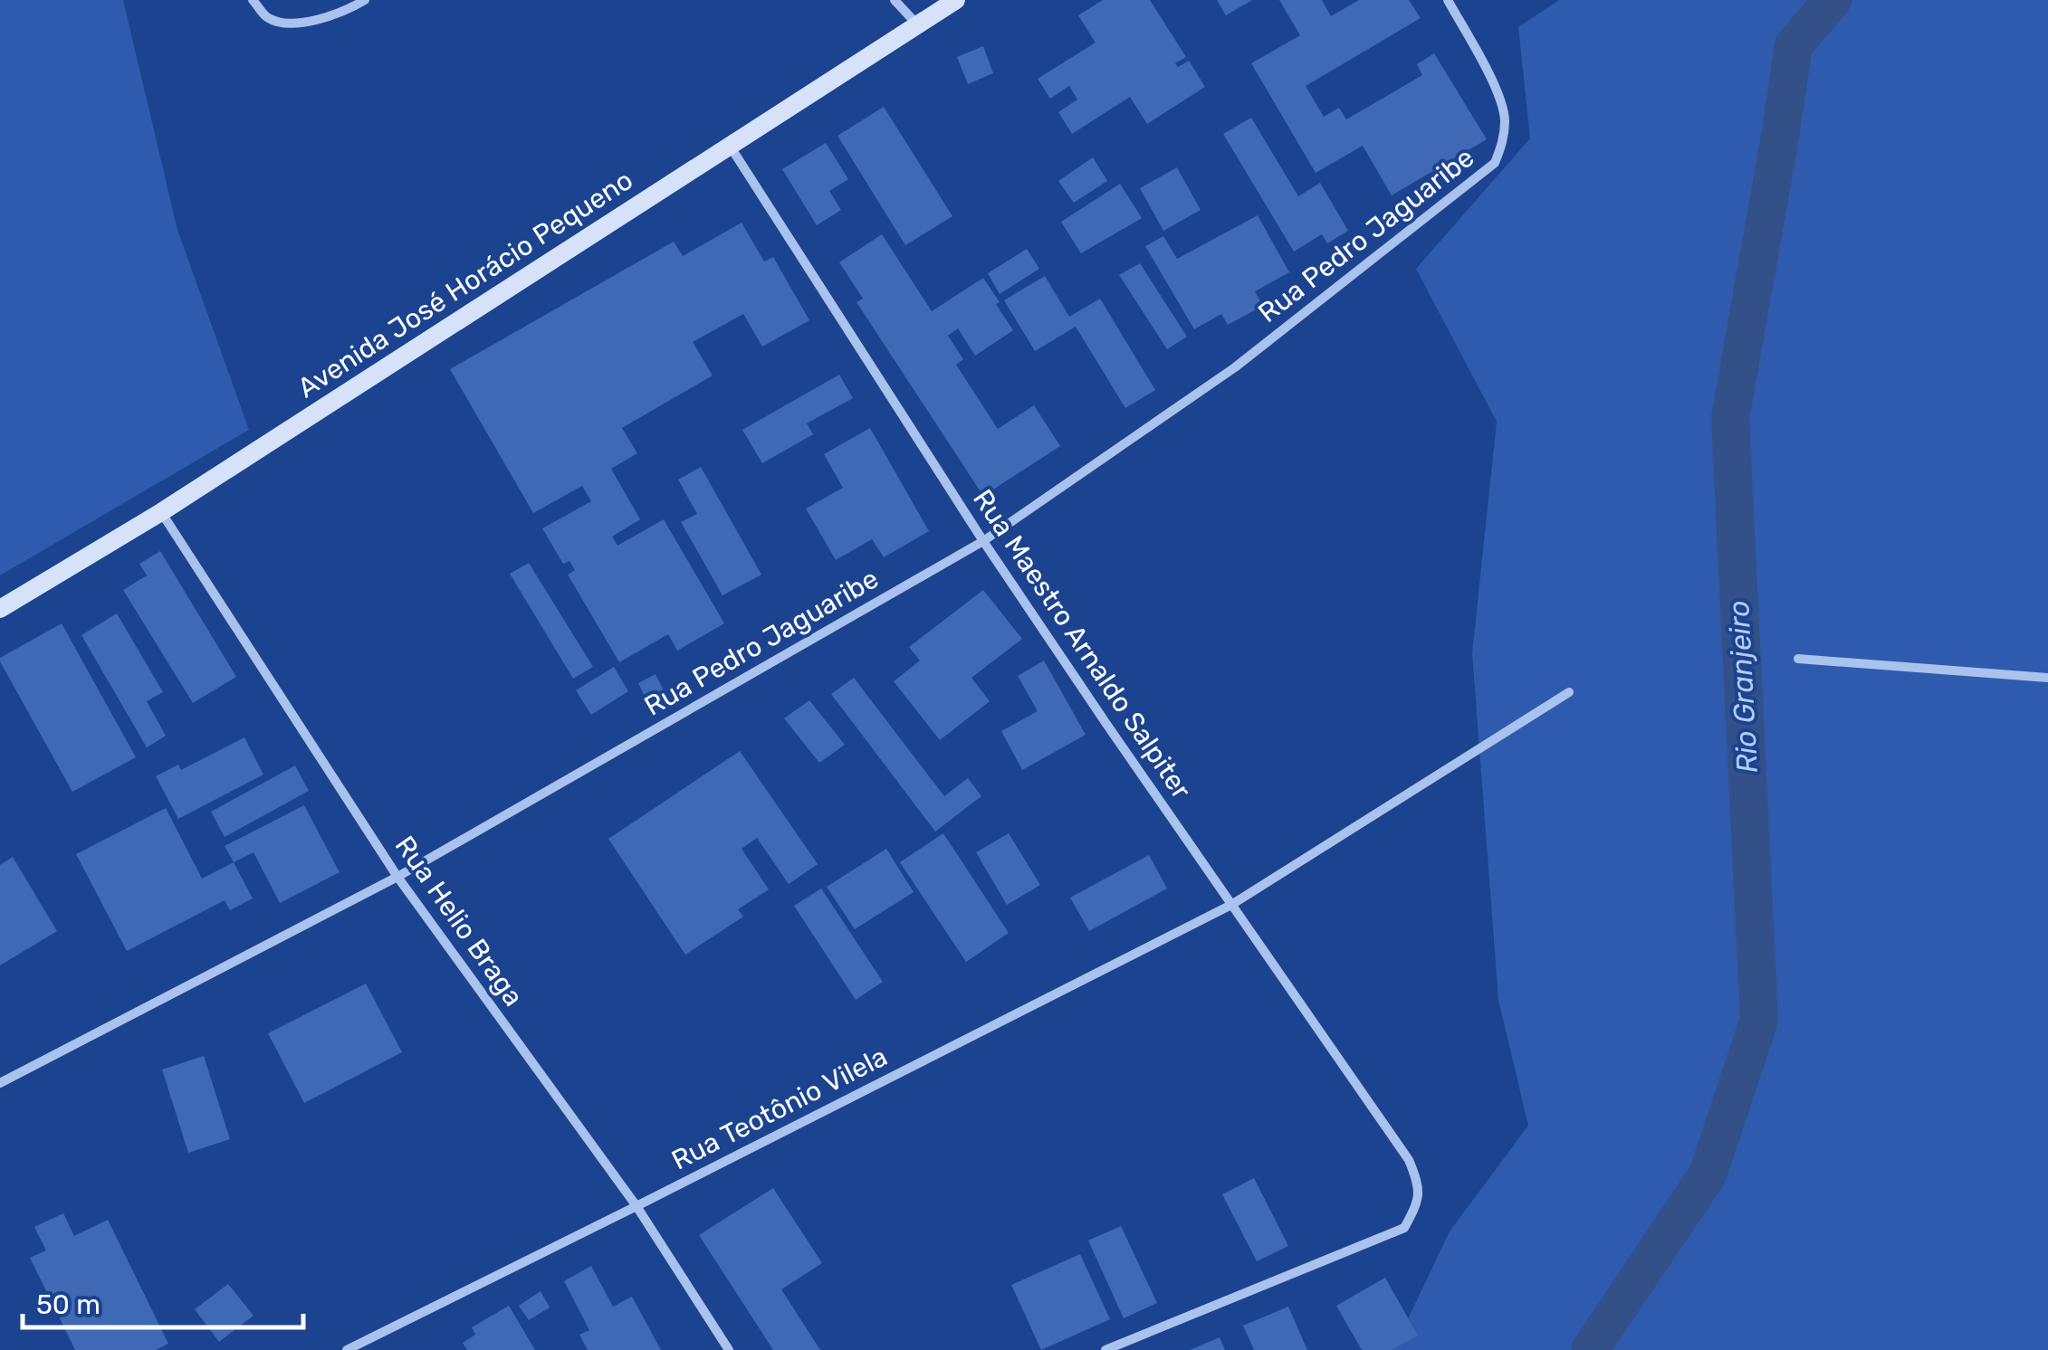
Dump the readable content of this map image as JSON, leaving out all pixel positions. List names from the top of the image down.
{
  "streets": {
    "street": [
      "Rua Pedro Jaguaribe",
      "Avenida José Horácio Pequeno",
      "Rua Maestro Arnaldo Salpiter",
      "Rua Helio Braga",
      "Rua Teotônio Vilela"
    ]
  },
  "crossings": [
    ["Rua Pedro Jaguaribe", "Rua Maestro Arnaldo Salpiter"],
    ["Rua Pedro Jaguaribe", "Rua Helio Braga"],
    ["Avenida José Horácio Pequeno", "Rua Maestro Arnaldo Salpiter"],
    ["Avenida José Horácio Pequeno", "Rua Helio Braga"],
    ["Rua Maestro Arnaldo Salpiter", "Rua Teotônio Vilela"],
    ["Rua Helio Braga", "Rua Teotônio Vilela"]
  ],
  "water": ["Rio Granjeiro"],
  "scale_bar": "50 m"
}
